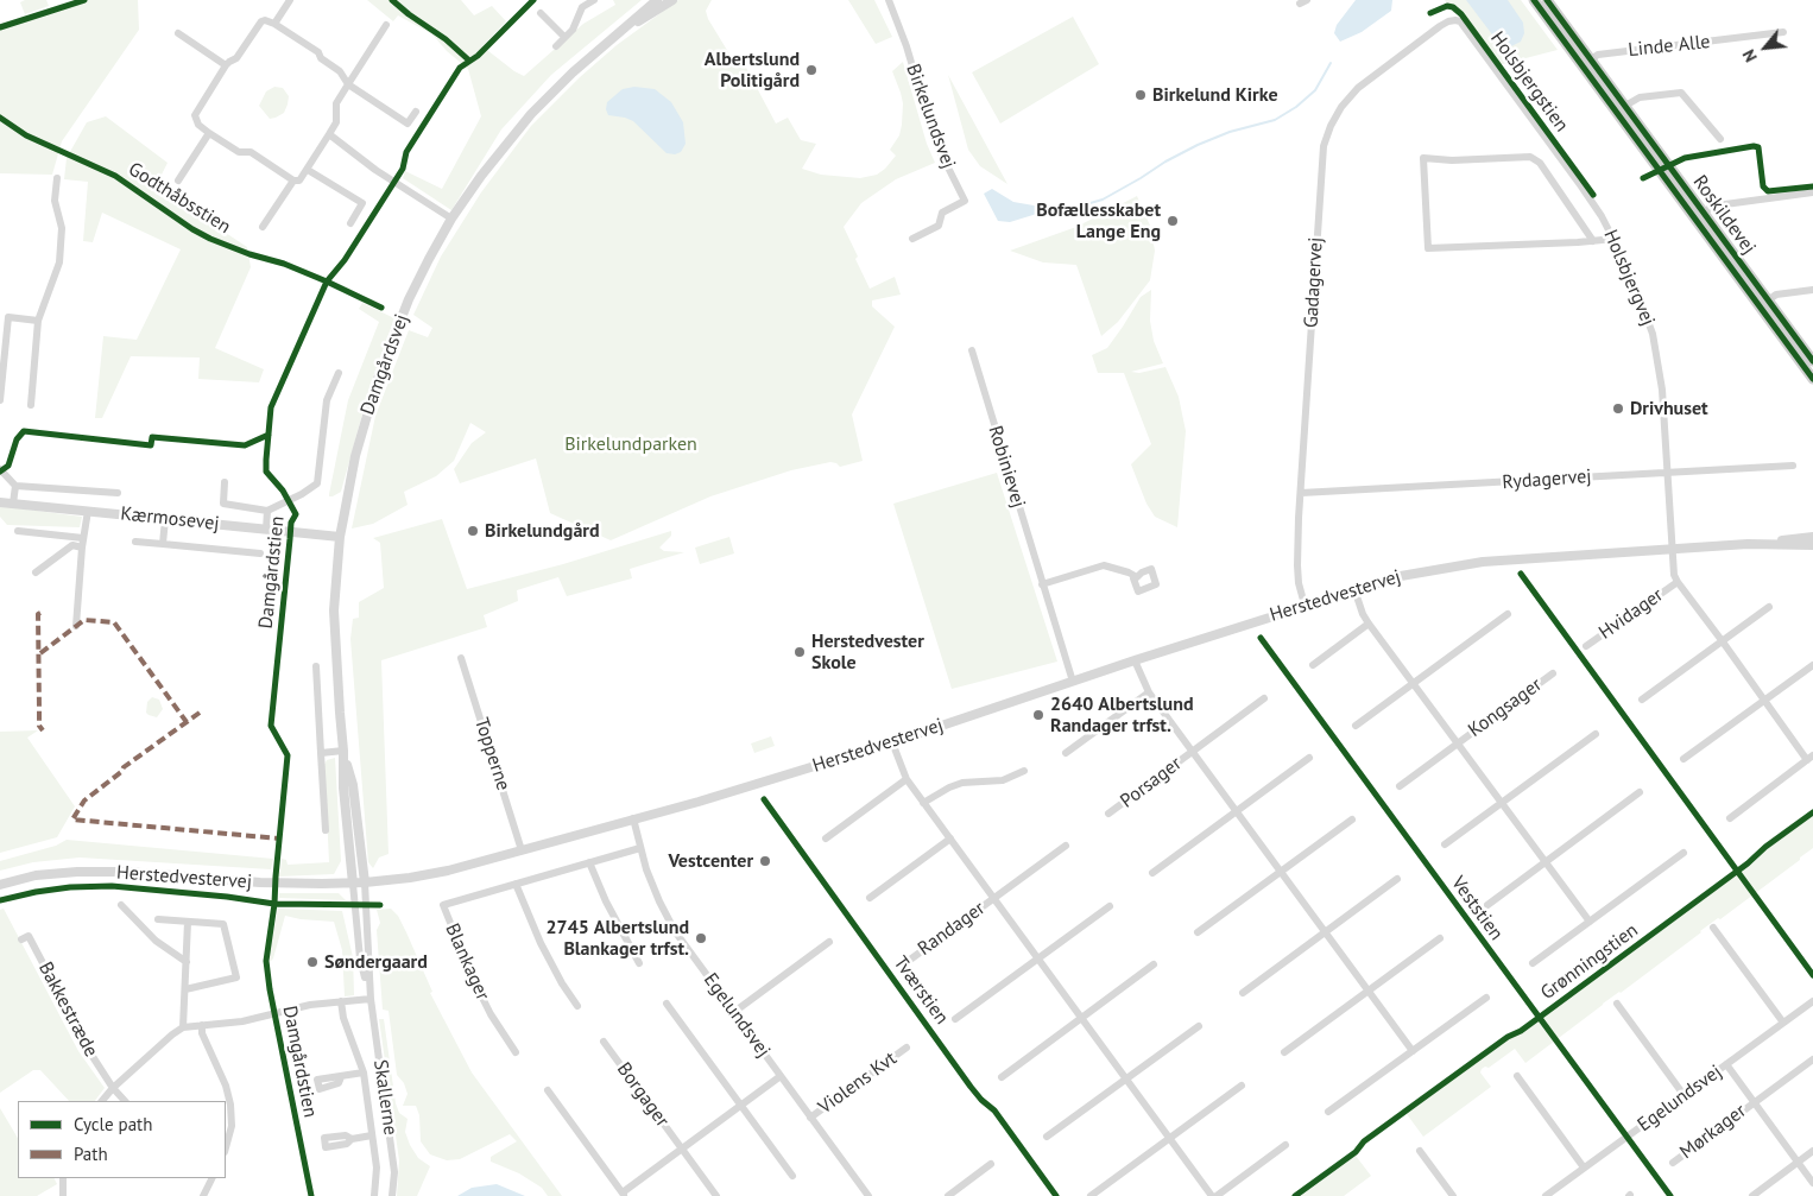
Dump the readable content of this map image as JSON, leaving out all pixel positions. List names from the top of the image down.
{
  "streets": {
    "main road": ["Roskildevej"],
    "street": [
      "Linde Alle",
      "Birkelundsvej",
      "Holsbjergvej",
      "Gadagervej",
      "Damgårdsvej",
      "Robinievej",
      "Rydagervej",
      "Kærmosevej",
      "Herstedvestervej",
      "Hvidager",
      "Kongsager",
      "Topperne",
      "Porsager",
      "Randager",
      "Blankager",
      "Bakkestræde",
      "Egelundsvej",
      "Violens Kvt",
      "Borgager",
      "Skallerne",
      "Mørkager"
    ],
    "cycle path": [
      "Holsbjergstien",
      "Godthåbsstien",
      "Damgårdstien",
      "Veststien",
      "Grønningstien",
      "Tværstien"
    ]
  },
  "crossings": [
    ["Linde Alle", "Roskildevej"],
    ["Holsbjergvej", "Gadagervej"],
    ["Holsbjergvej", "Rydagervej"],
    ["Holsbjergvej", "Herstedvestervej"],
    ["Holsbjergvej", "Hvidager"],
    ["Gadagervej", "Rydagervej"],
    ["Gadagervej", "Herstedvestervej"],
    ["Damgårdsvej", "Kærmosevej"],
    ["Damgårdsvej", "Herstedvestervej"],
    ["Damgårdsvej", "Skallerne"],
    ["Robinievej", "Herstedvestervej"],
    ["Herstedvestervej", "Hvidager"],
    ["Herstedvestervej", "Kongsager"],
    ["Herstedvestervej", "Topperne"],
    ["Herstedvestervej", "Porsager"],
    ["Herstedvestervej", "Randager"],
    ["Herstedvestervej", "Egelundsvej"],
    ["Herstedvestervej", "Skallerne"],
    ["Blankager", "Egelundsvej"],
    ["Egelundsvej", "Violens Kvt"],
    ["Egelundsvej", "Mørkager"]
  ],
  "parks": ["Birkelundparken"],
  "places": [
    "Albertslund Politigård",
    "Birkelund Kirke",
    "Bofællesskabet Lange Eng",
    "Drivhuset",
    "Birkelundgård",
    "Herstedvester Skole",
    "2640 Albertslund Randager trfst.",
    "Vestcenter",
    "2745 Albertslund Blankager trfst.",
    "Søndergaard"
  ],
  "legend": ["Cycle path", "Path"],
  "north": "bottom left"
}
